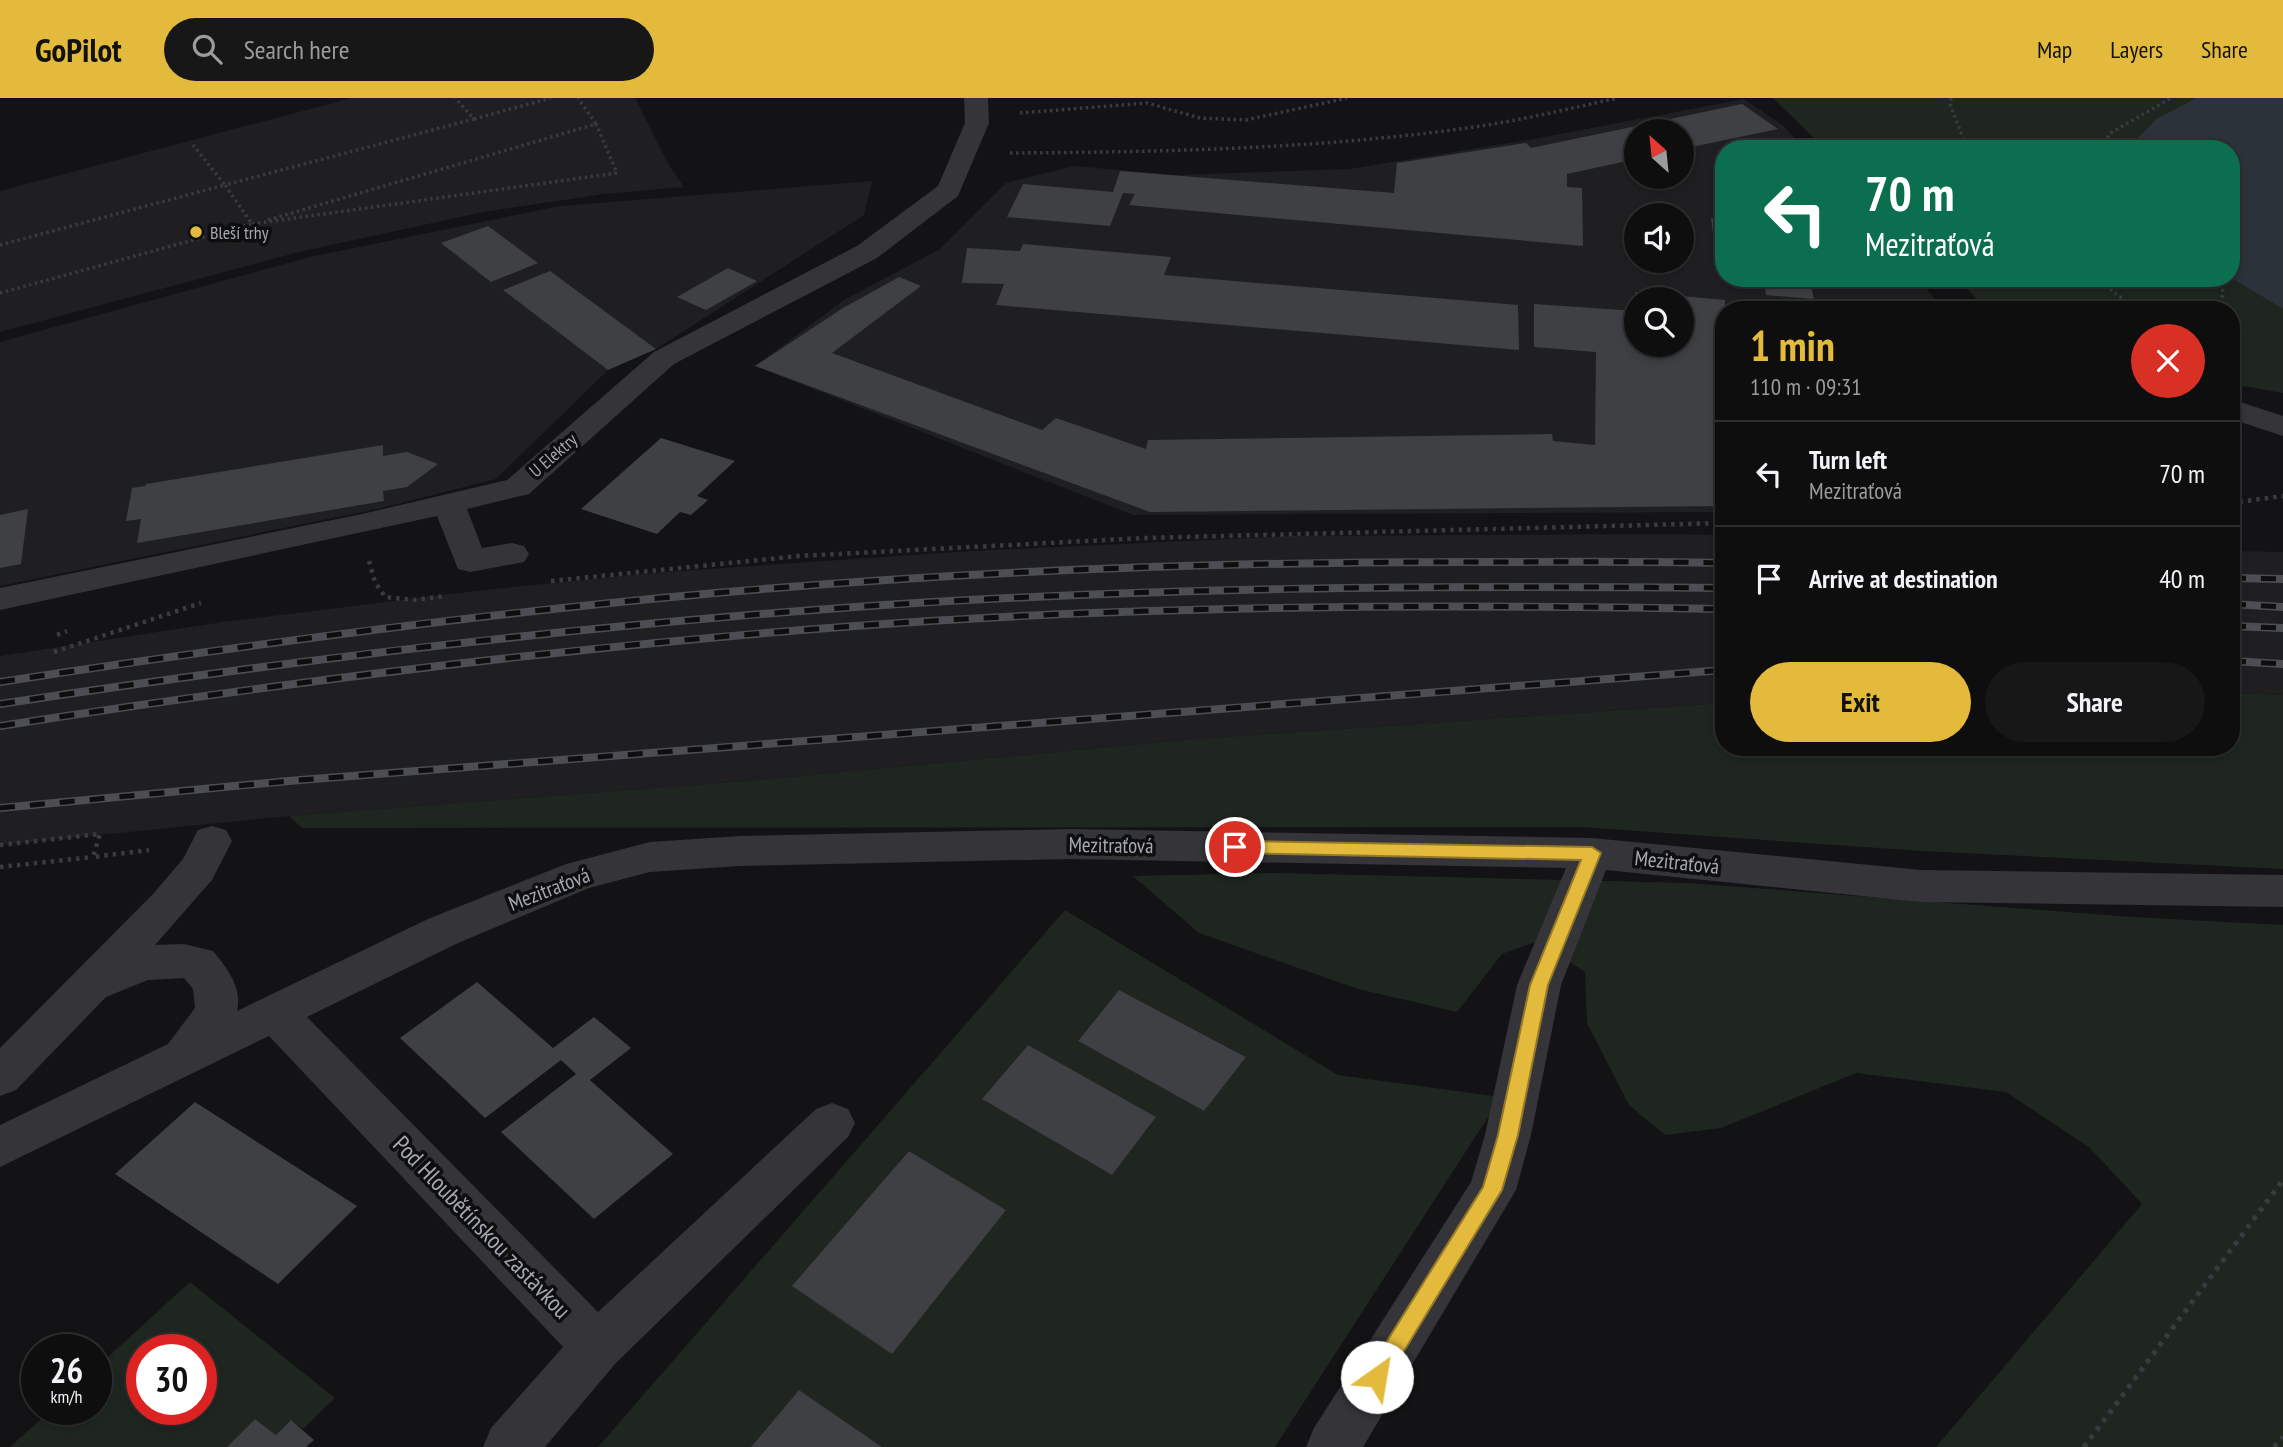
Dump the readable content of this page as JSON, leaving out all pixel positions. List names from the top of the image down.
{
  "streets": {
    "street": ["U Elektry", "Mezitraťová", "Pod Hloubětínskou zastávkou"]
  },
  "crossings": [
    ["Mezitraťová", "Pod Hloubětínskou zastávkou"]
  ],
  "places": ["Bleší trhy"],
  "north": "top left",
  "page": {
    "header": "GoPilot",
    "search": "Search here",
    "nav": ["Map", "Layers", "Share"],
    "turn": ["70 m", "Mezitraťová"],
    "heading": ["1 min", "110 m · 09:31"],
    "list": [
      {
        "name": "Turn left",
        "note": "Mezitraťová",
        "value": "70 m"
      },
      {
        "name": "Arrive at destination",
        "value": "40 m"
      }
    ],
    "buttons": ["Exit", "Share"],
    "speed": "26 km/h",
    "limit": "30"
  }
}
